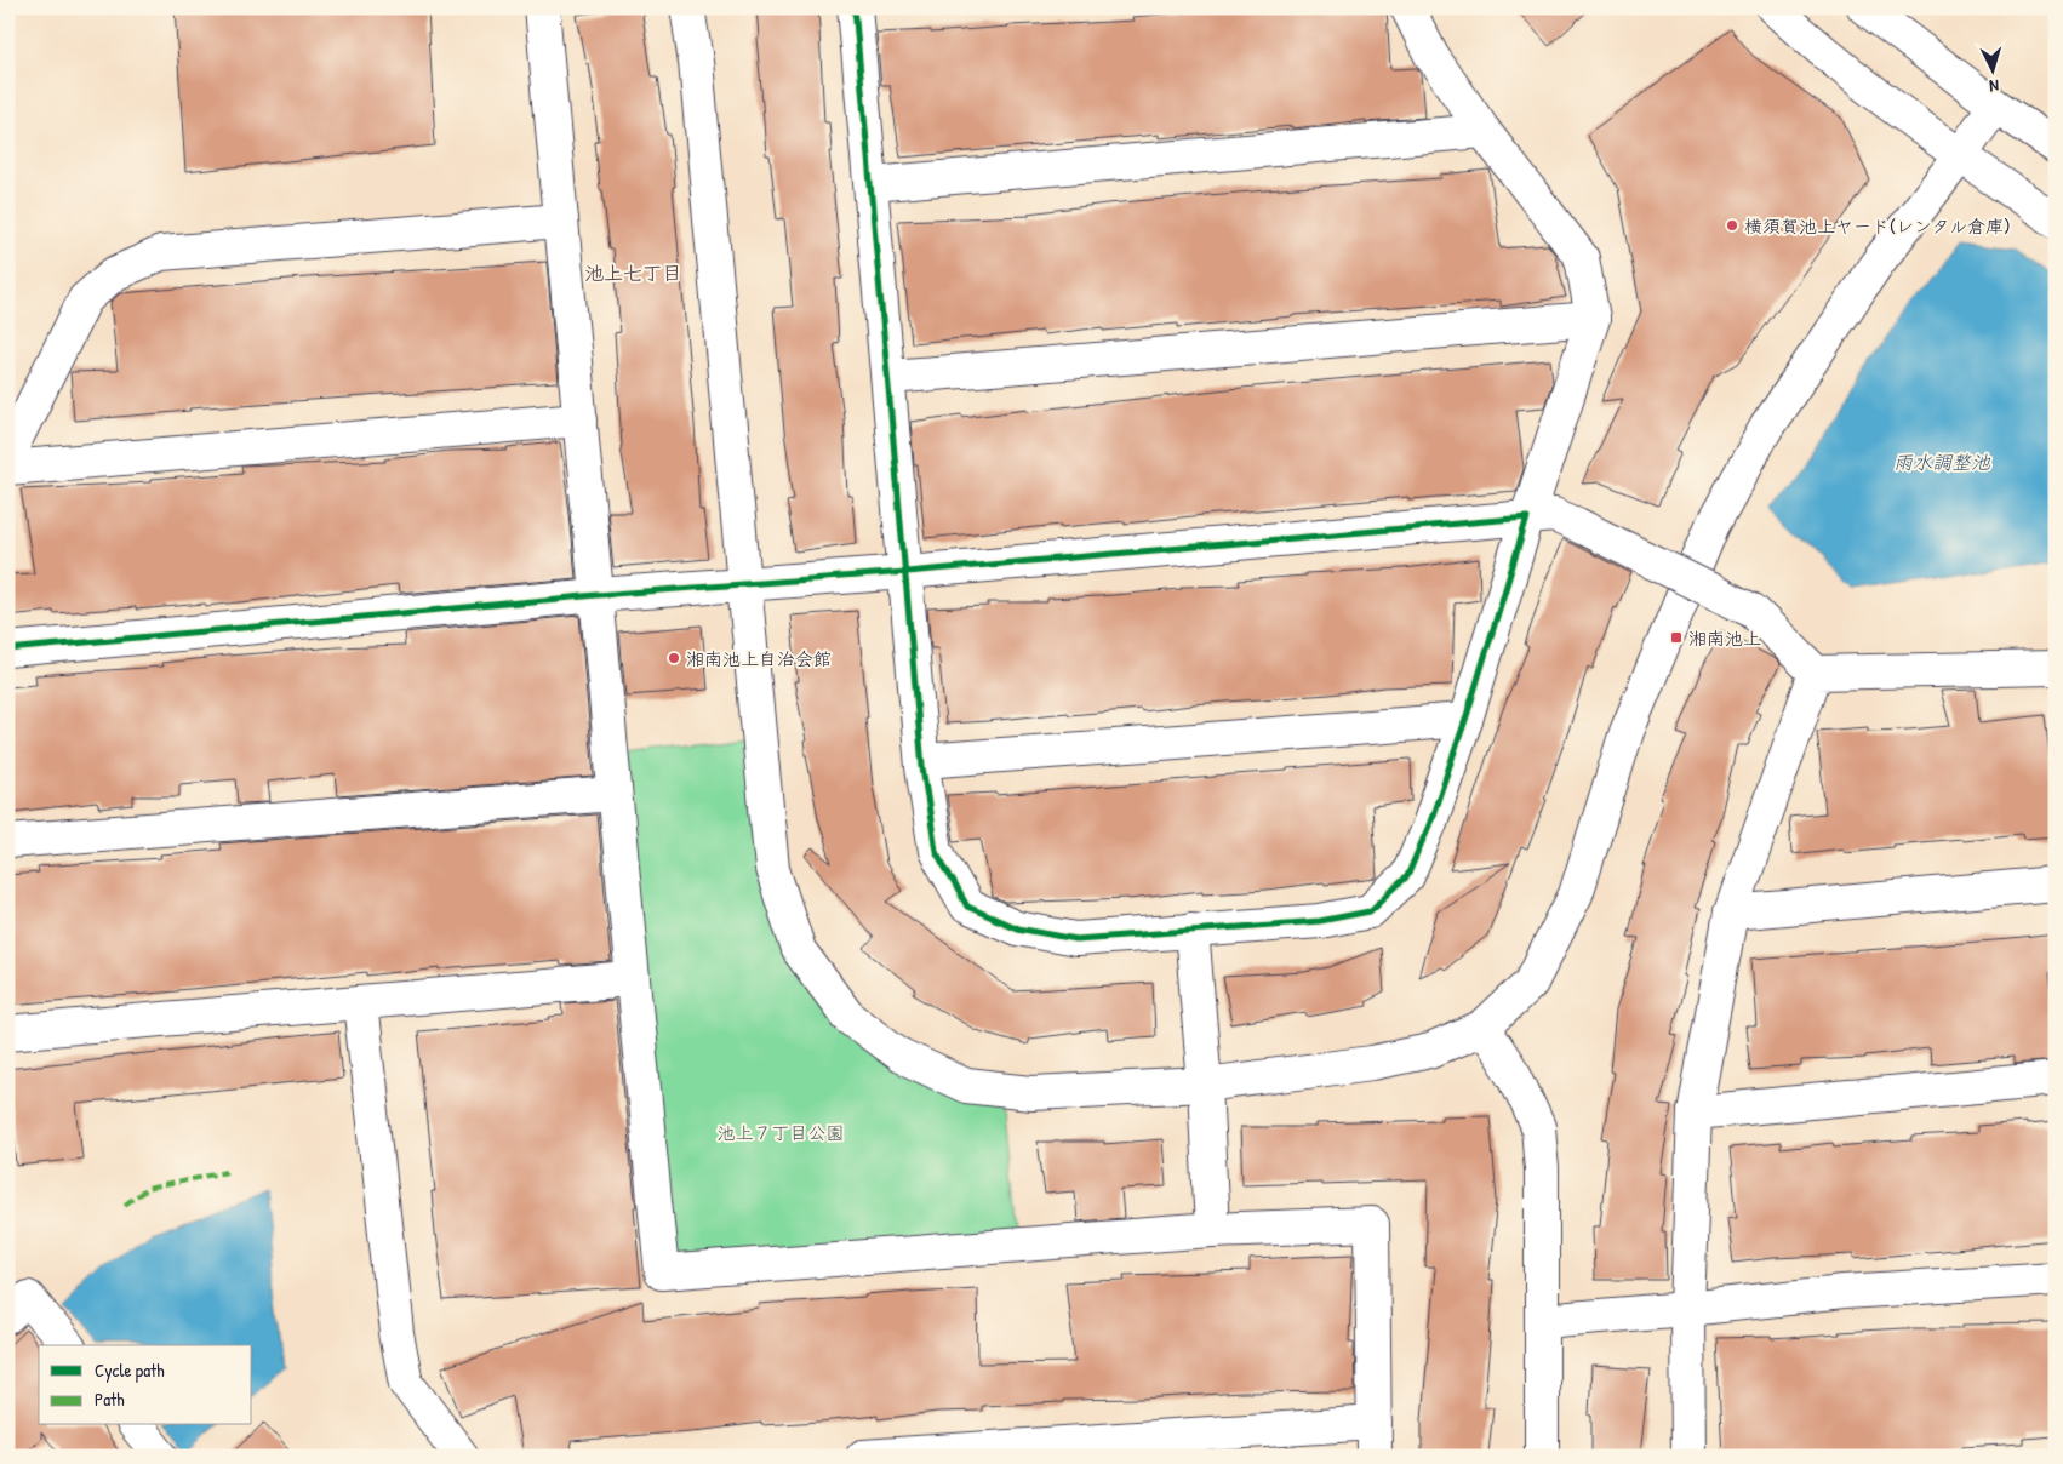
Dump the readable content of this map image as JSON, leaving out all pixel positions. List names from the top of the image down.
{
  "districts": ["池上七丁目"],
  "water": ["雨水調整池"],
  "parks": ["池上７丁目公園"],
  "places": {
    "other": ["横須賀池上ヤード(レンタル倉庫)", "湘南池上自治会館"],
    "transit": ["湘南池上"]
  },
  "legend": ["Cycle path", "Path"],
  "north": "bottom"
}
